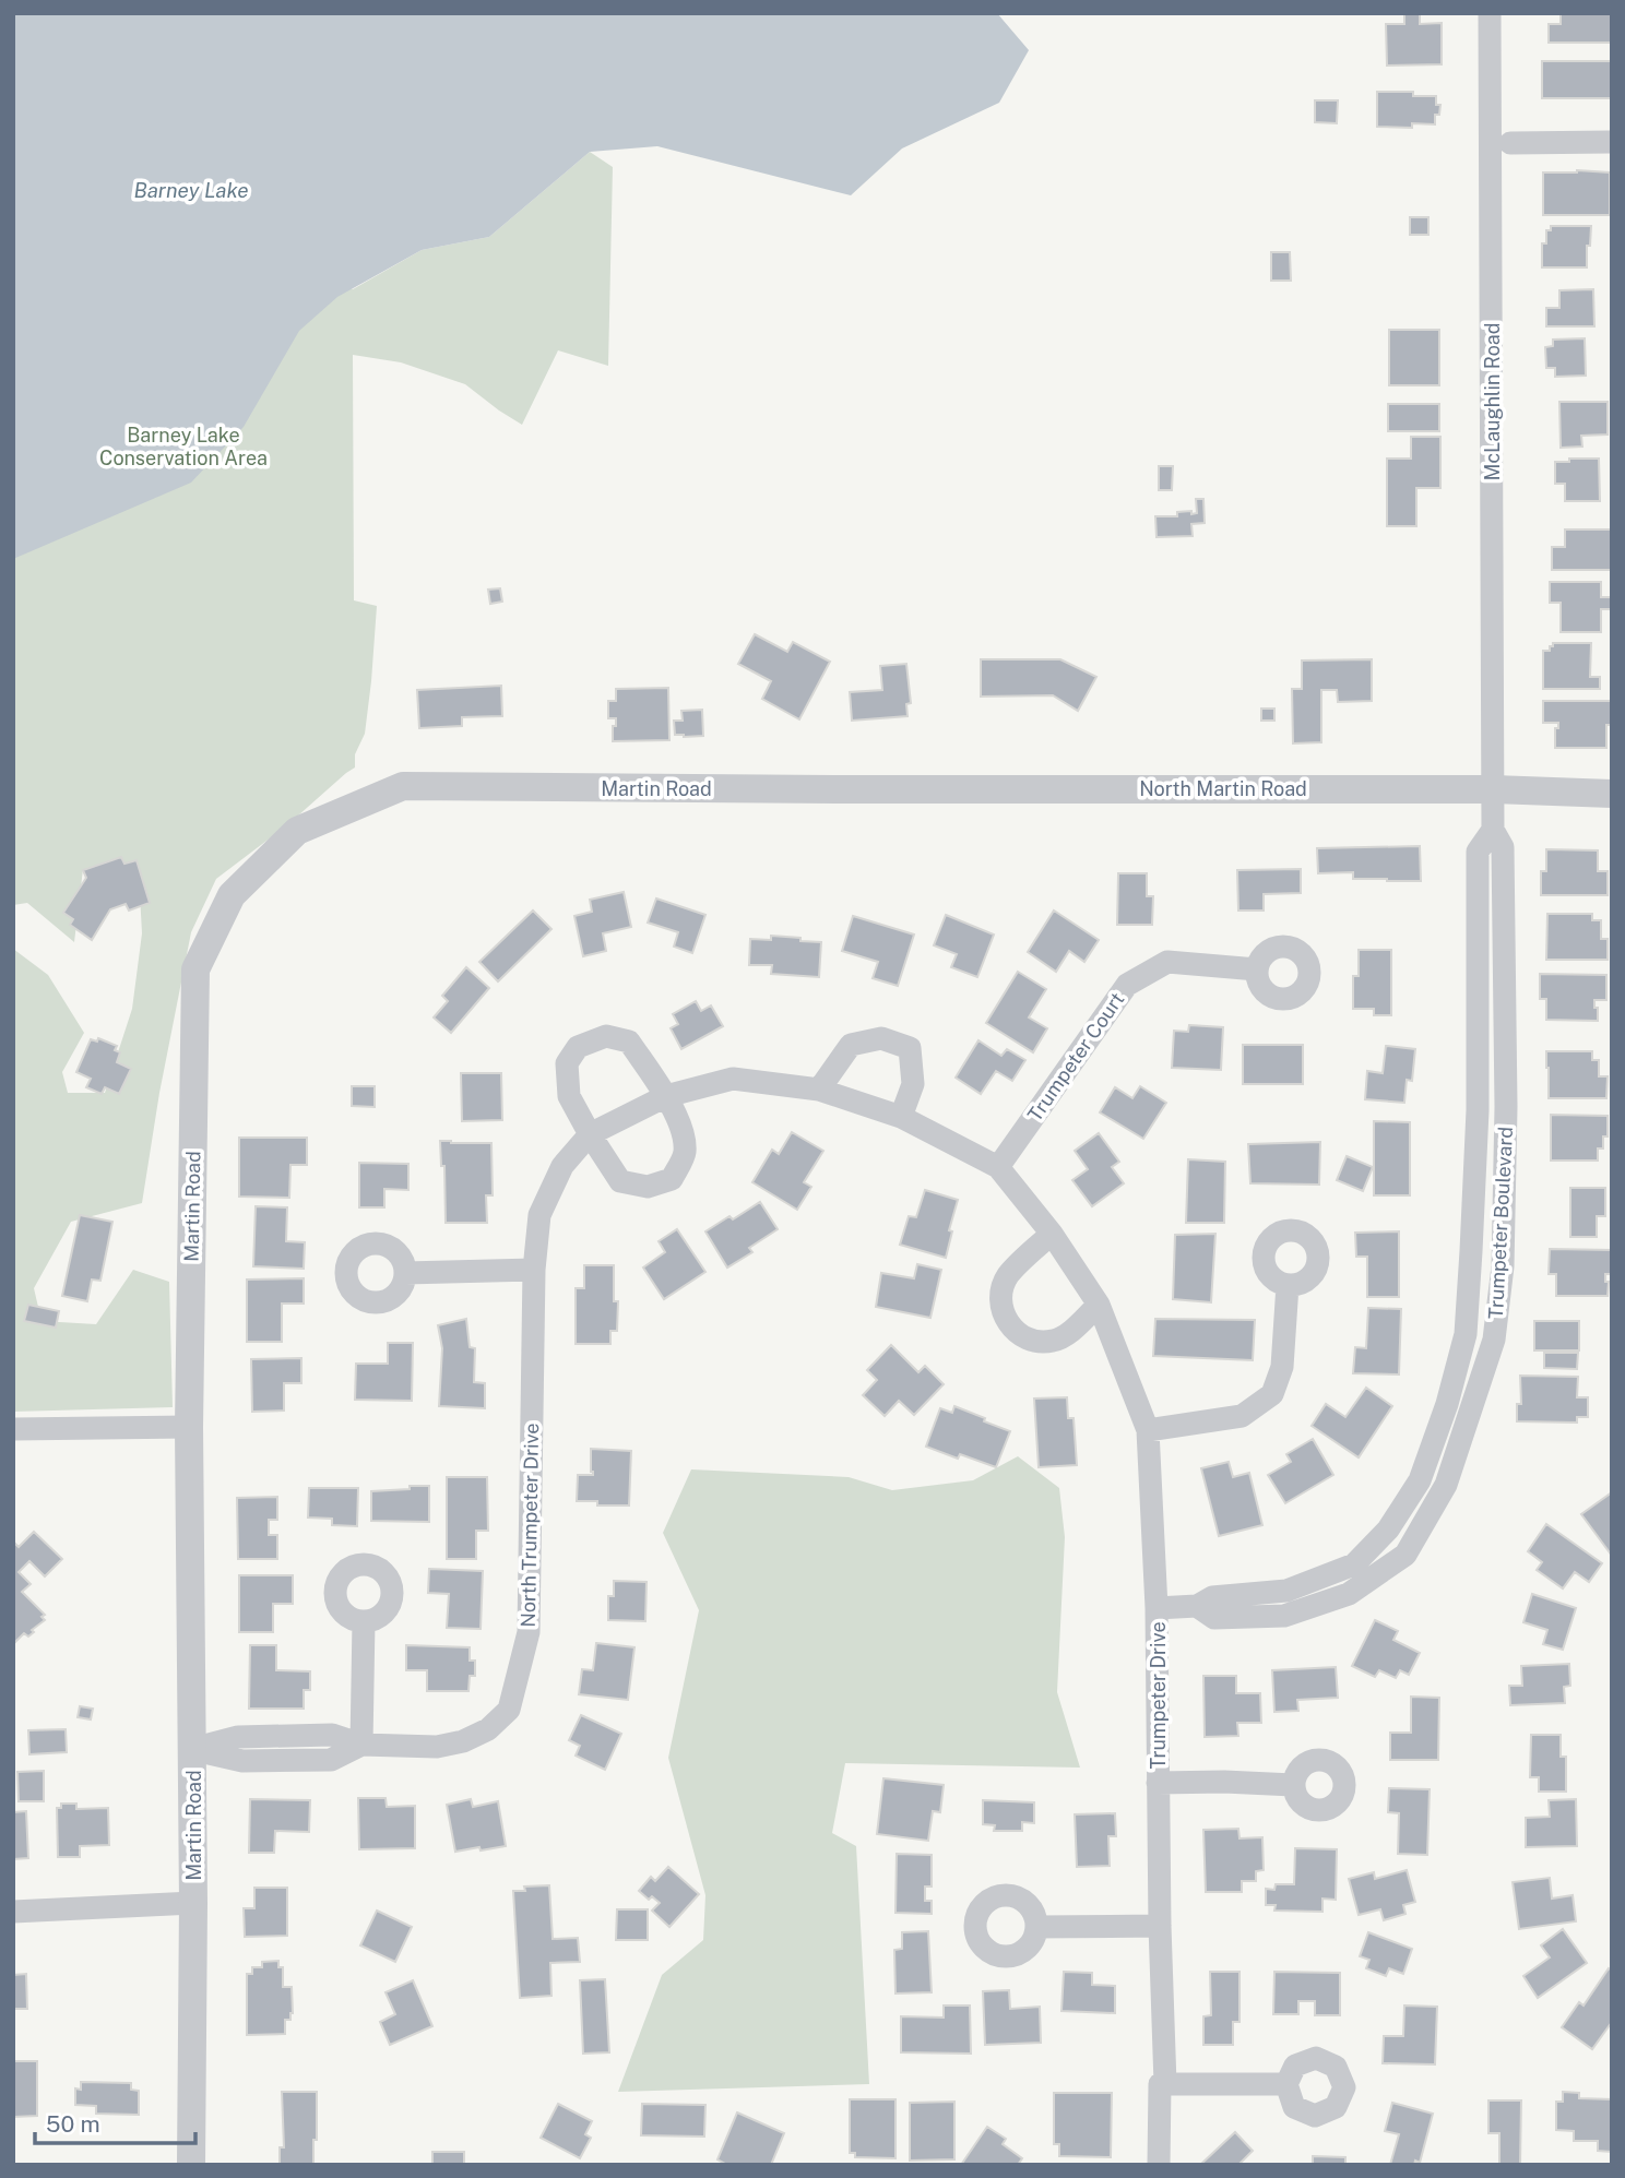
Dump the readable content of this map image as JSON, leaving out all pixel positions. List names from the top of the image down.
{
  "streets": {
    "street": [
      "McLaughlin Road",
      "Martin Road",
      "North Martin Road",
      "Trumpeter Court",
      "Trumpeter Boulevard",
      "North Trumpeter Drive",
      "Trumpeter Drive"
    ]
  },
  "crossings": [
    ["McLaughlin Road", "North Martin Road"],
    ["McLaughlin Road", "Trumpeter Boulevard"],
    ["Martin Road", "North Martin Road"],
    ["Martin Road", "North Trumpeter Drive"],
    ["North Martin Road", "Trumpeter Boulevard"],
    ["Trumpeter Court", "North Trumpeter Drive"],
    ["Trumpeter Boulevard", "North Trumpeter Drive"],
    ["Trumpeter Boulevard", "Trumpeter Drive"],
    ["North Trumpeter Drive", "Trumpeter Drive"]
  ],
  "water": ["Barney Lake"],
  "parks": ["Barney Lake Conservation Area"],
  "scale_bar": "50 m"
}
